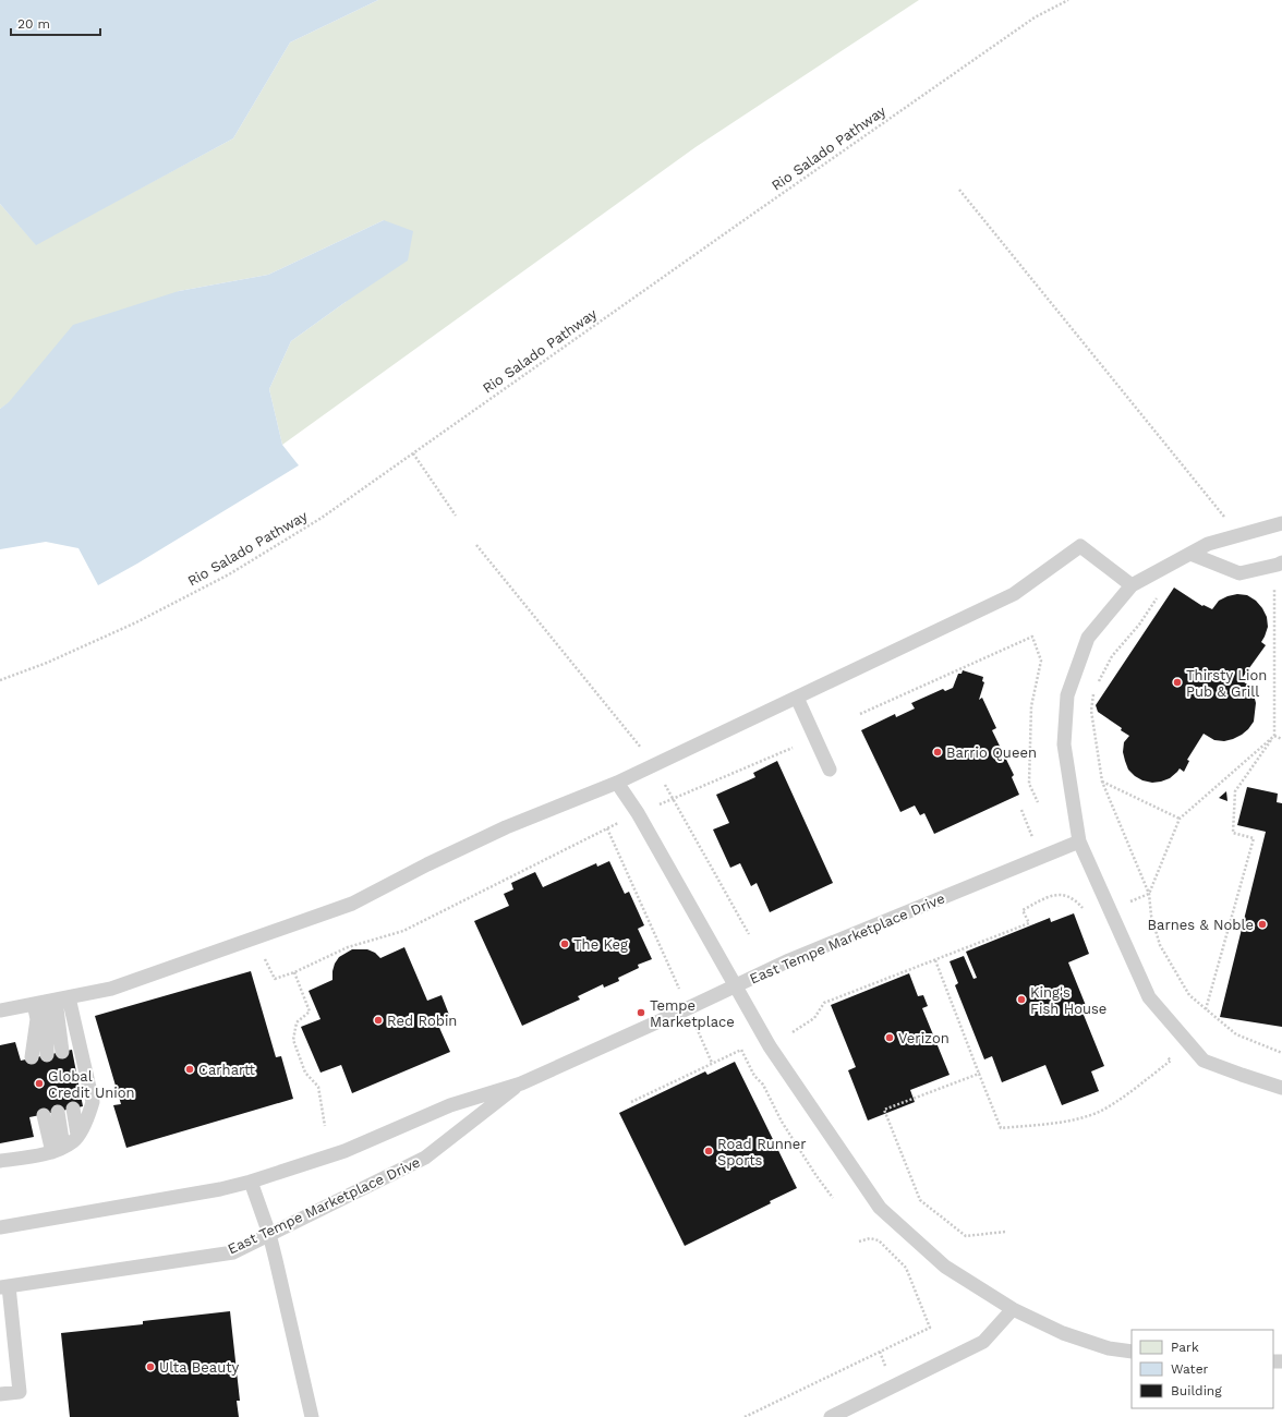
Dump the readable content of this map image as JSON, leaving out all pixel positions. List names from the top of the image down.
{
  "streets": {
    "lane": ["East Tempe Marketplace Drive"],
    "path": ["Rio Salado Pathway"]
  },
  "places": [
    "Thirsty Lion Pub & Grill",
    "Barrio Queen",
    "Barnes & Noble",
    "The Keg",
    "King's Fish House",
    "Tempe Marketplace",
    "Red Robin",
    "Verizon",
    "Carhartt",
    "Global Credit Union",
    "Road Runner Sports",
    "Ulta Beauty"
  ],
  "legend": ["Park", "Water", "Building"],
  "scale_bar": "20 m"
}
